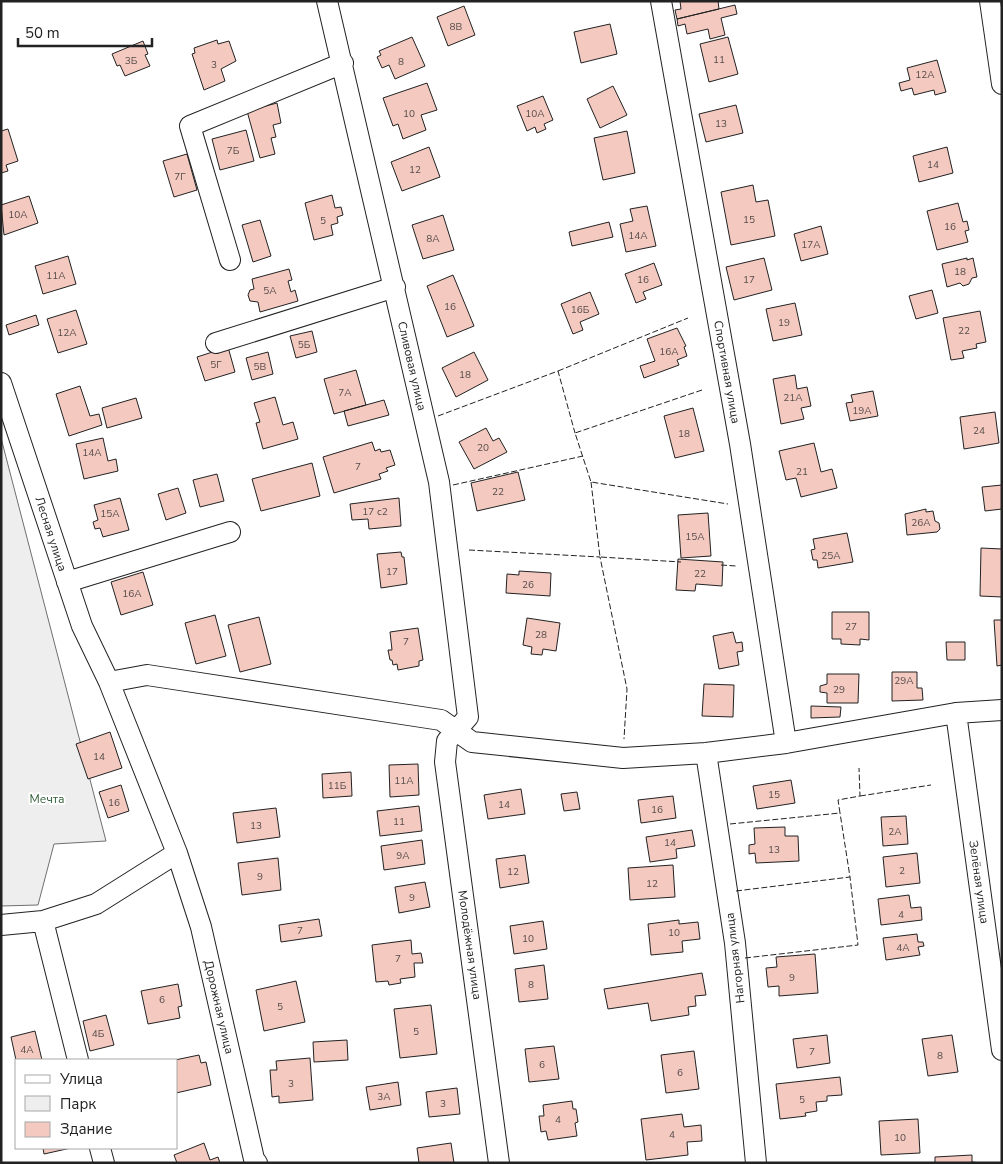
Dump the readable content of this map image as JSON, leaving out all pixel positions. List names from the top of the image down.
{
  "streets": {
    "street": [
      "Сливовая улица",
      "Спортивная улица",
      "Лесная улица",
      "Зелёная улица",
      "Молодёжная улица",
      "Нагорная улица",
      "Дорожная улица"
    ]
  },
  "crossings": [
    ["Сливовая улица", "Молодёжная улица"],
    ["Лесная улица", "Дорожная улица"]
  ],
  "parks": ["Мечта"],
  "house_numbers": [
    "8В",
    "11",
    "3Б",
    "8",
    "3",
    "12А",
    "10",
    "10А",
    "13",
    "7Б",
    "14",
    "12",
    "7Г",
    "10А",
    "15",
    "5",
    "16",
    "14А",
    "8А",
    "17А",
    "18",
    "11А",
    "16",
    "17",
    "5А",
    "16",
    "16Б",
    "19",
    "22",
    "12А",
    "5Б",
    "16А",
    "5Г",
    "5В",
    "18",
    "7А",
    "21А",
    "19А",
    "24",
    "18",
    "20",
    "14А",
    "7",
    "21",
    "22",
    "17 с2",
    "15А",
    "26А",
    "15А",
    "25А",
    "17",
    "22",
    "26",
    "16А",
    "27",
    "28",
    "7",
    "29А",
    "29",
    "14",
    "11А",
    "11Б",
    "15",
    "16",
    "14",
    "16",
    "11",
    "13",
    "2А",
    "14",
    "13",
    "9А",
    "2",
    "12",
    "9",
    "12",
    "9",
    "4",
    "7",
    "10",
    "10",
    "4А",
    "7",
    "9",
    "8",
    "6",
    "5",
    "5",
    "4Б",
    "4А",
    "7",
    "8",
    "6",
    "6",
    "3",
    "3А",
    "5",
    "3",
    "4",
    "4",
    "10"
  ],
  "legend": ["Улица", "Парк", "Здание"],
  "scale_bar": "50 m"
}
